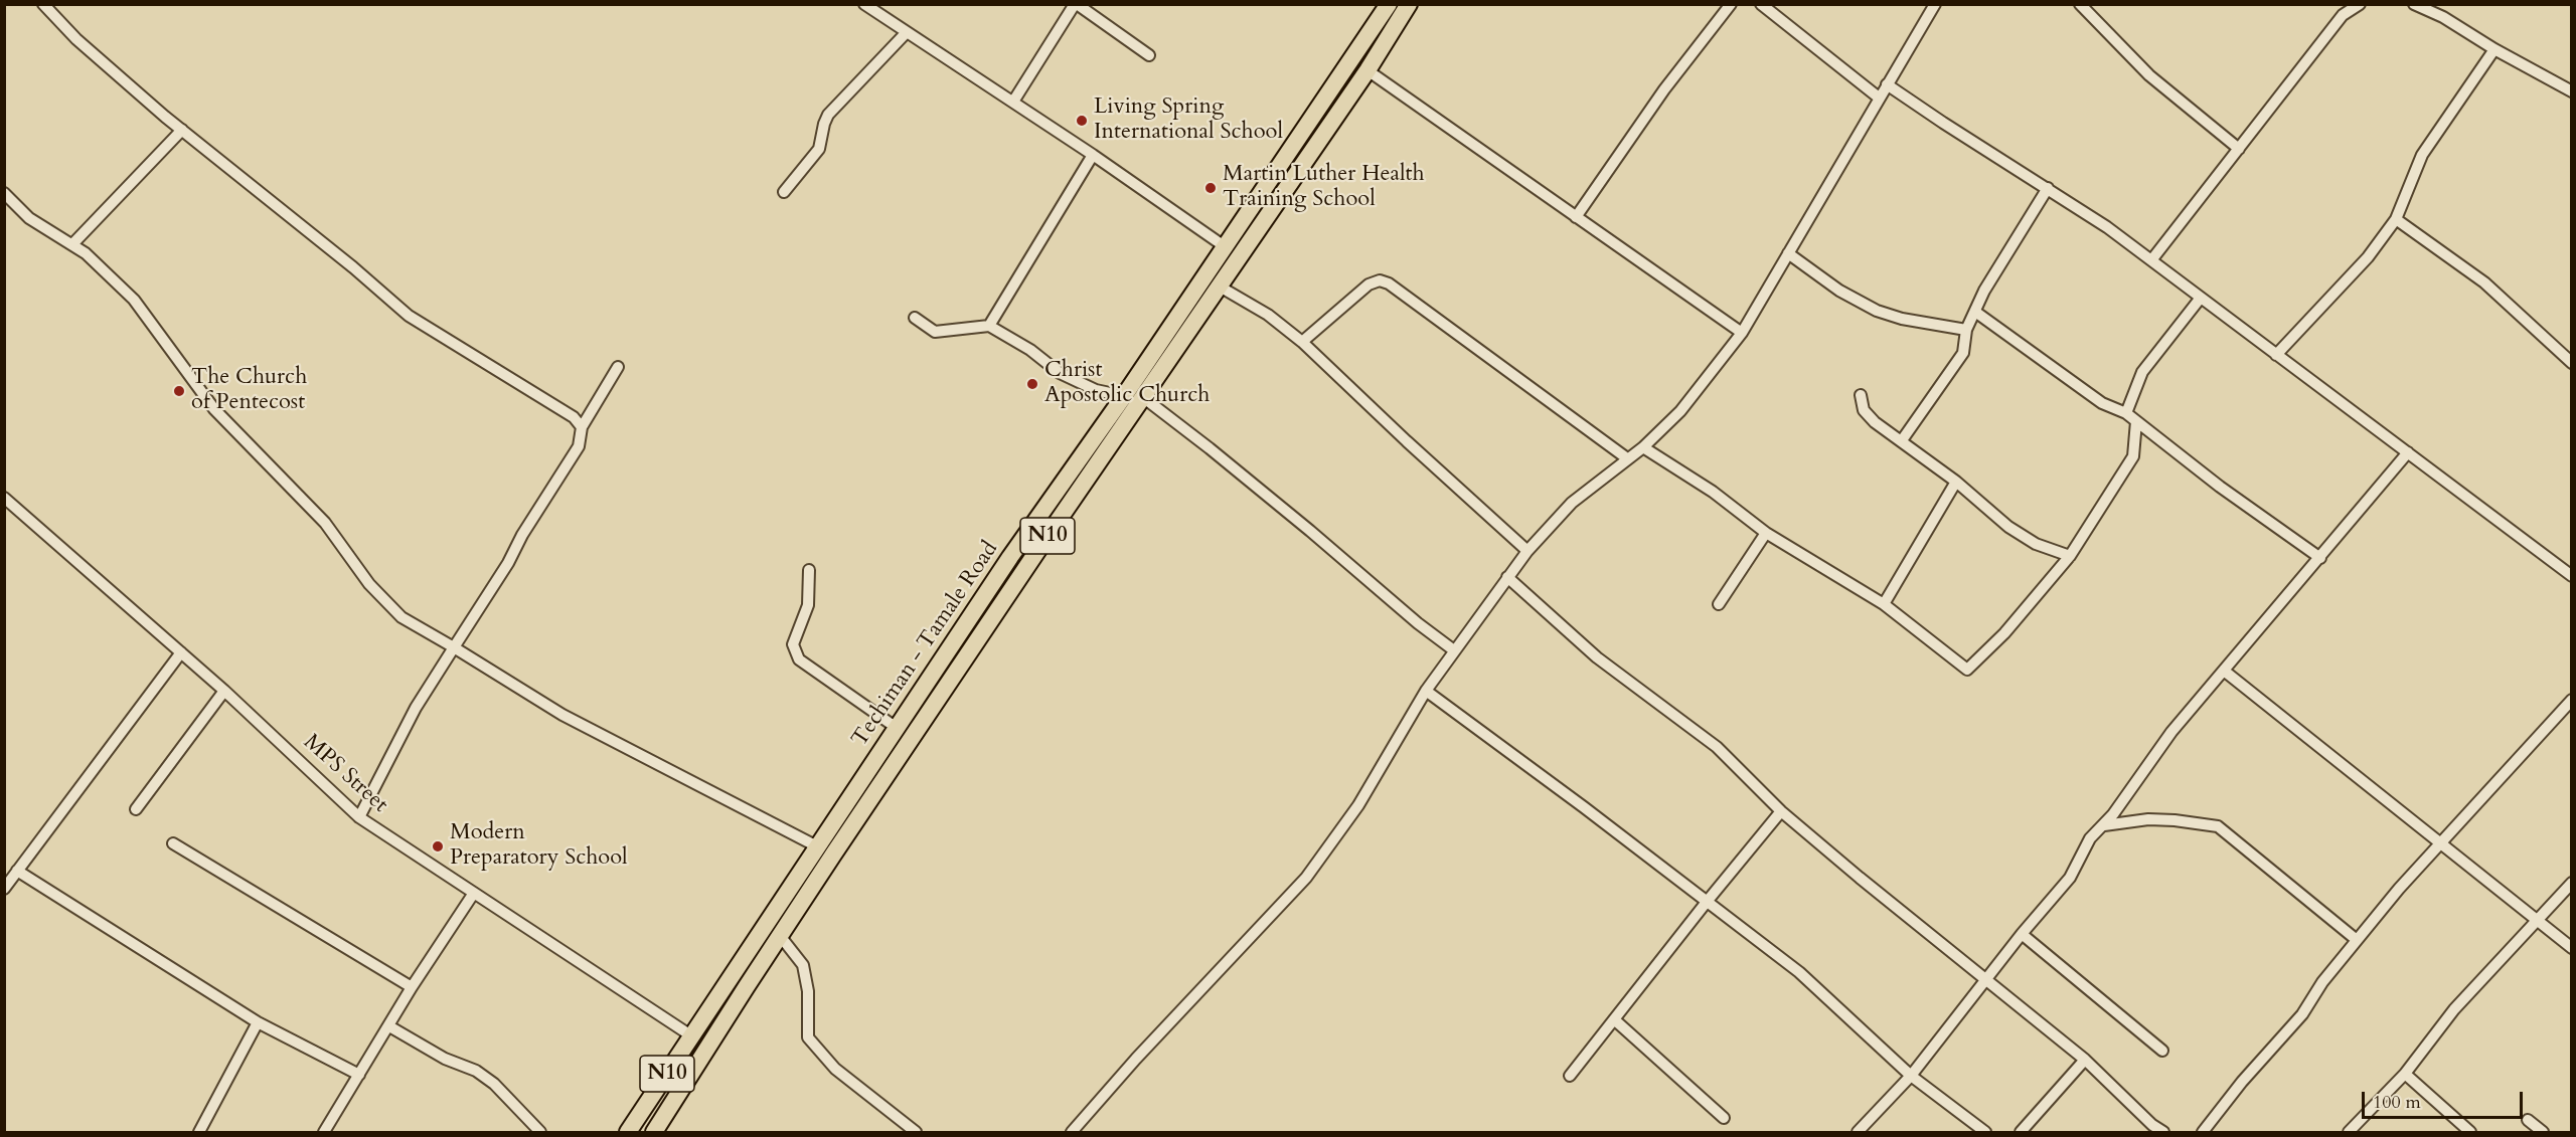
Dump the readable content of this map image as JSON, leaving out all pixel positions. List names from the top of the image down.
{
  "streets": {
    "highway": ["N10", "Techiman - Tamale Road"],
    "street": ["MPS Street"]
  },
  "crossings": [
    ["Techiman - Tamale Road", "MPS Street"]
  ],
  "places": [
    "Living Spring International School",
    "Martin Luther Health Training School",
    "Christ Apostolic Church",
    "The Church of Pentecost",
    "Modern Preparatory School"
  ],
  "scale_bar": "100 m"
}
